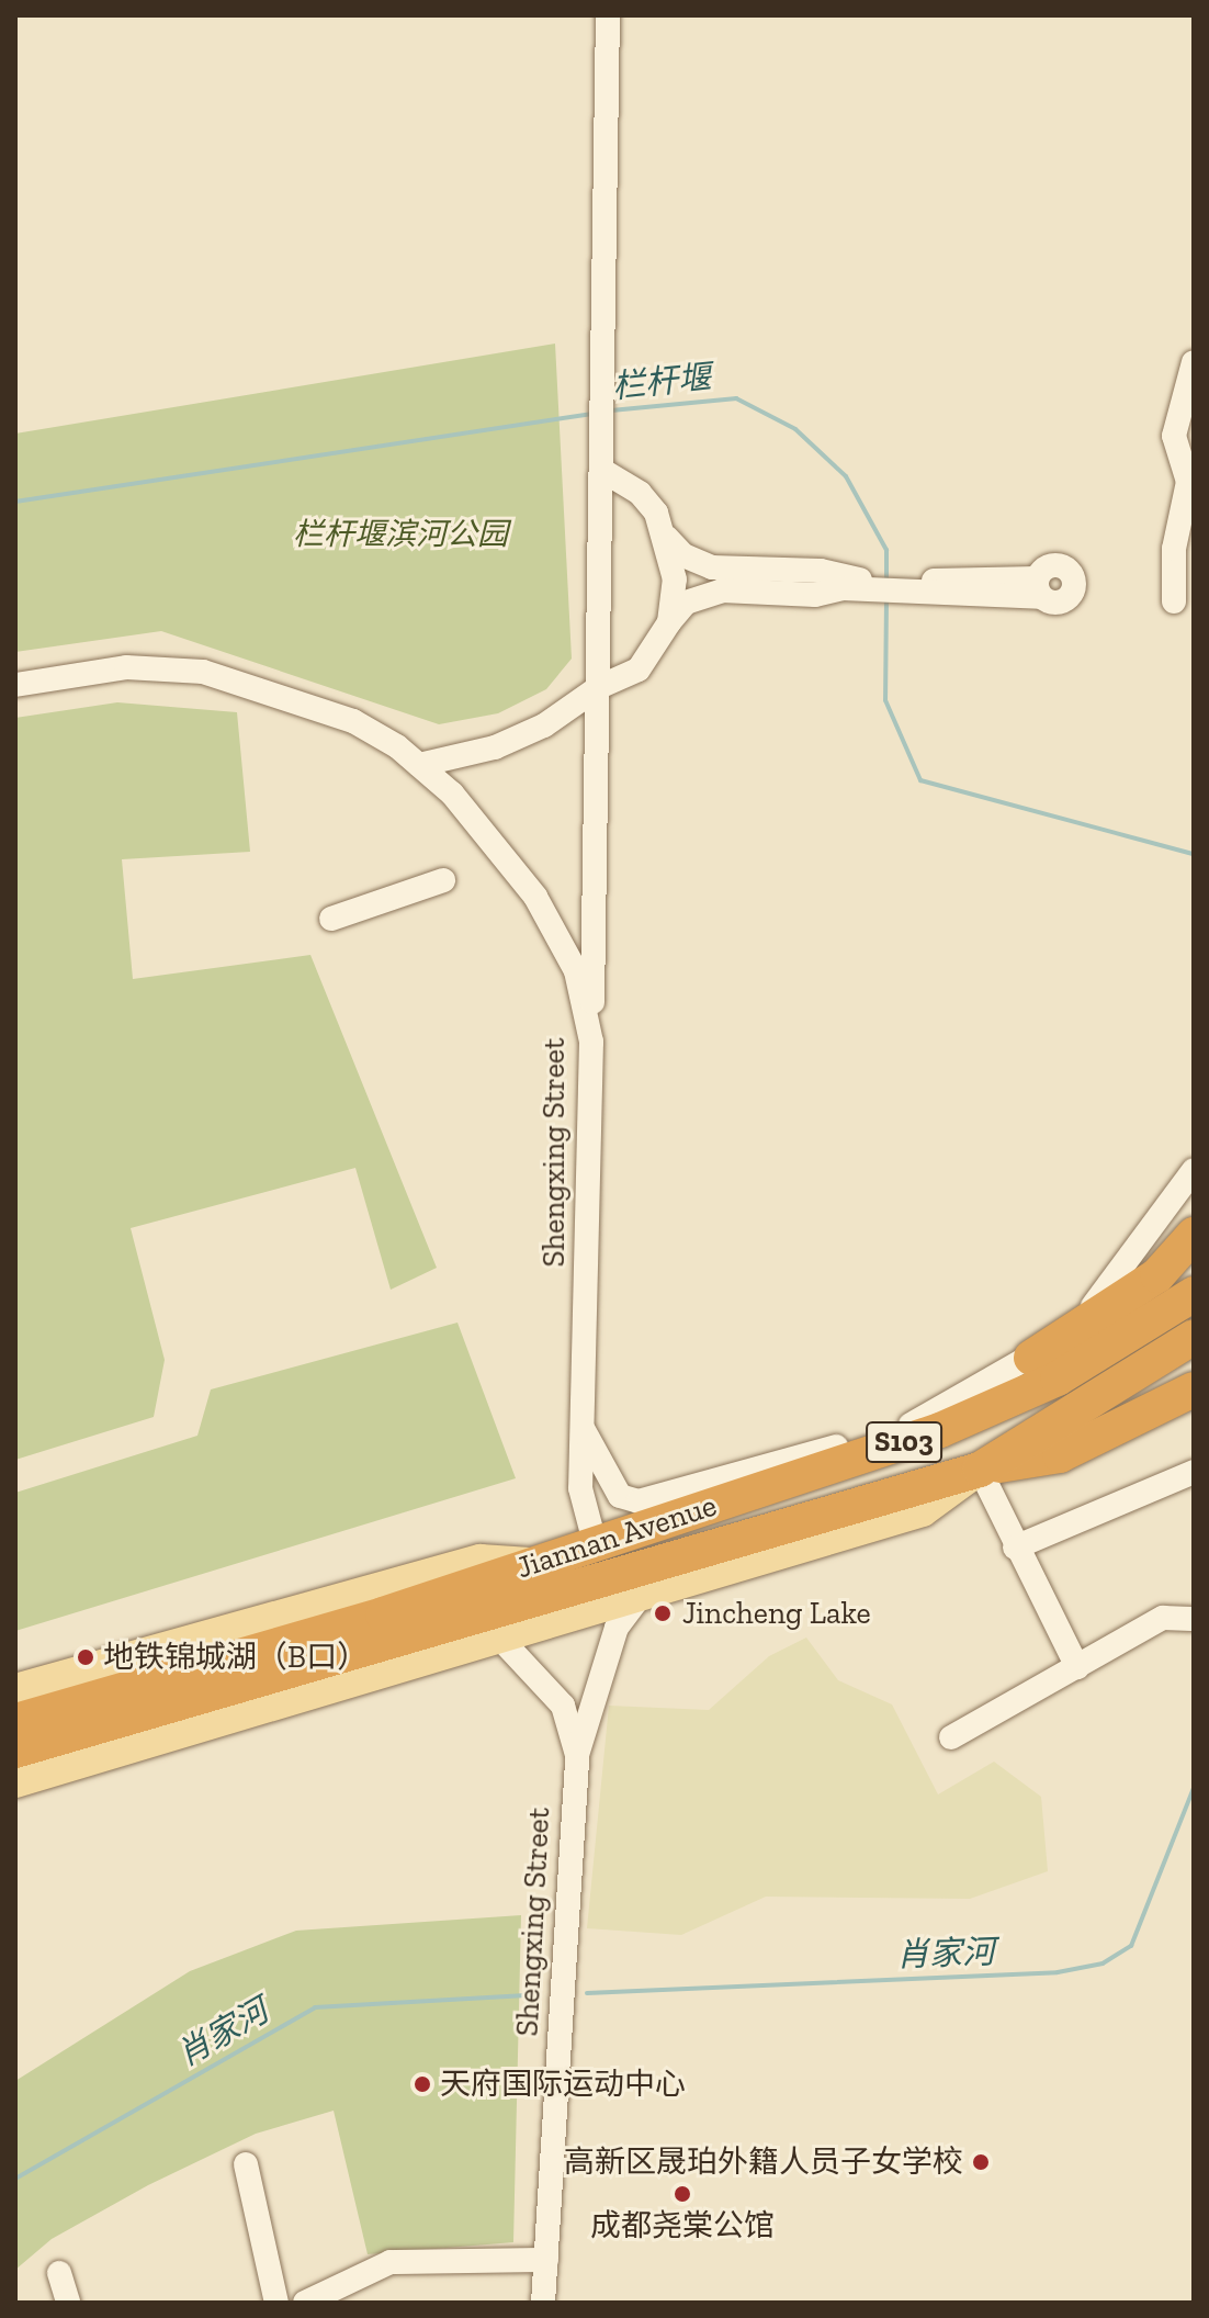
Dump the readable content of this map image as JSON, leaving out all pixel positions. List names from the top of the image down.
{
  "streets": {
    "highway": ["S103", "Jiannan Avenue"],
    "street": ["Shengxing Street"]
  },
  "crossings": [
    ["Shengxing Street", "Jiannan Avenue"]
  ],
  "water": ["栏杆堰", "肖家河"],
  "parks": ["栏杆堰滨河公园"],
  "places": [
    "Jincheng Lake",
    "地铁锦城湖（B口）",
    "天府国际运动中心",
    "高新区晟珀外籍人员子女学校",
    "成都尧棠公馆"
  ]
}
